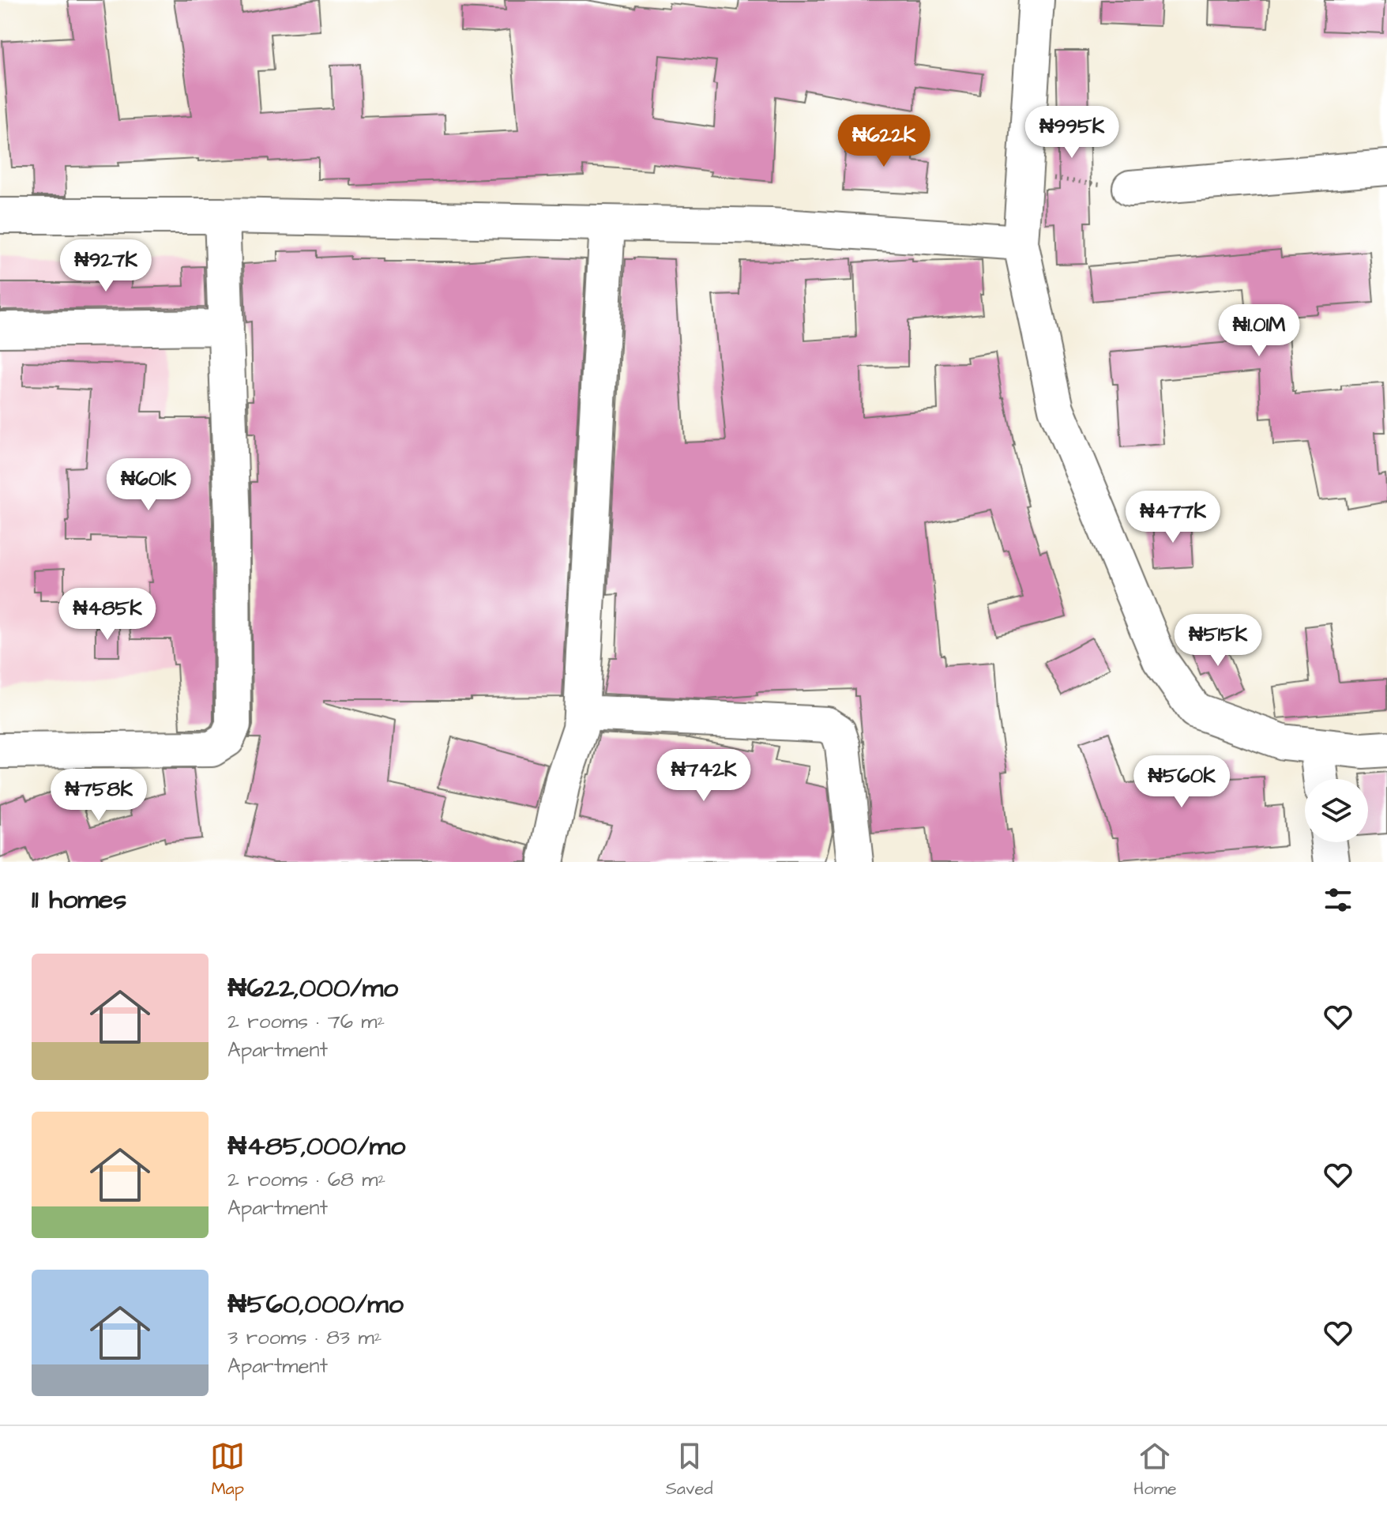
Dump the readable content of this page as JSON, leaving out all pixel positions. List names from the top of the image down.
{
  "page": {
    "price": [
      "₦995K",
      "₦622K",
      "₦927K",
      "₦1.01M",
      "₦601K",
      "₦477K",
      "₦485K",
      "₦515K",
      "₦742K",
      "₦560K",
      "₦758K"
    ],
    "heading": "11 homes",
    "list": [
      {
        "name": "₦622,000/mo",
        "note": "2 rooms · 76 m² · Apartment"
      },
      {
        "name": "₦485,000/mo",
        "note": "2 rooms · 68 m² · Apartment"
      },
      {
        "name": "₦560,000/mo",
        "note": "3 rooms · 83 m² · Apartment"
      }
    ],
    "tabs": ["Map", "Saved", "Home"]
  }
}
